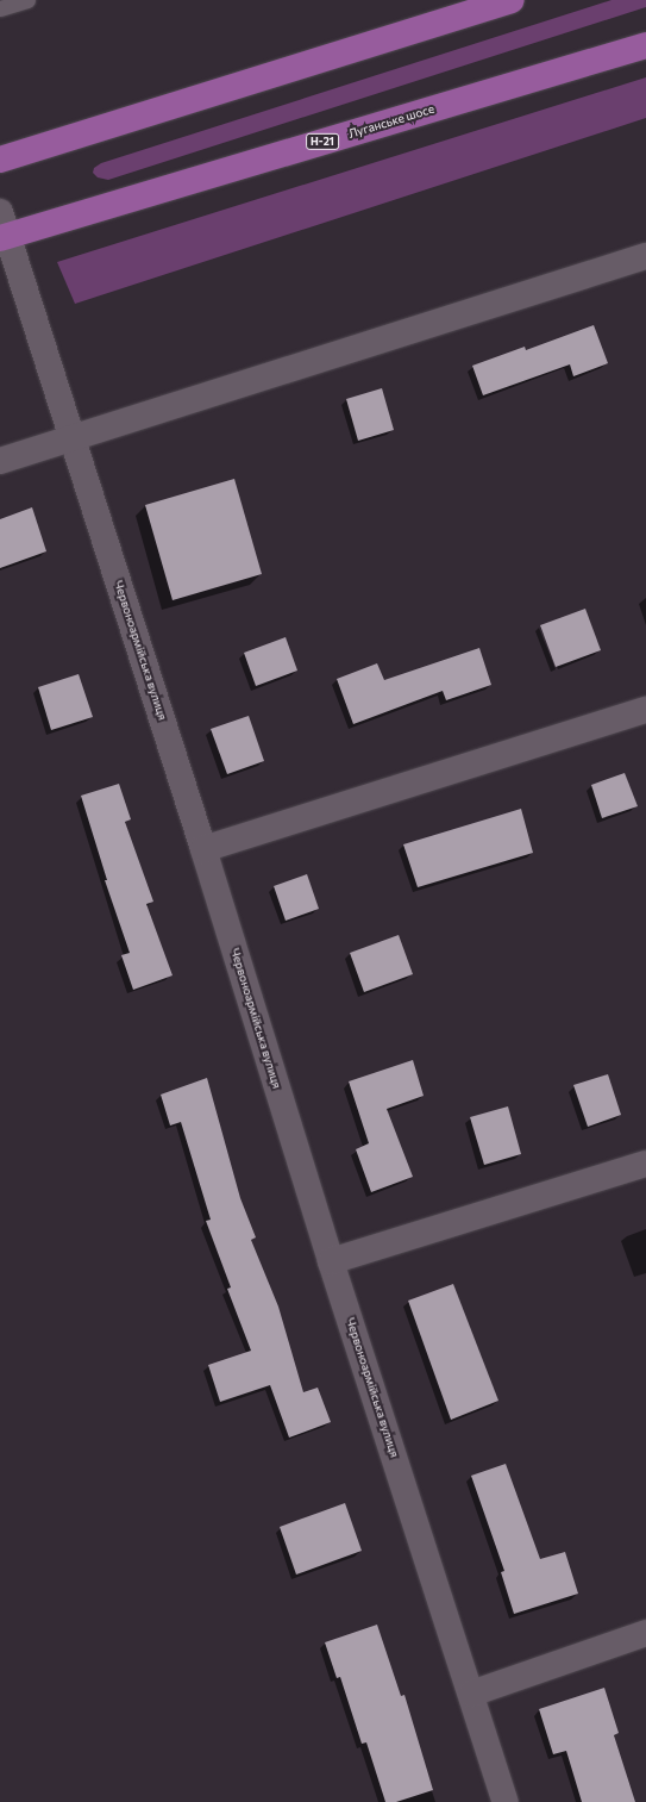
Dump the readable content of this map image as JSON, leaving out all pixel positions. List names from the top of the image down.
{
  "streets": {
    "main road": ["Луганське шосе", "Н-21"],
    "street": ["Червоноармійська вулиця"]
  },
  "crossings": [
    ["Луганське шосе", "Червоноармійська вулиця"]
  ]
}
